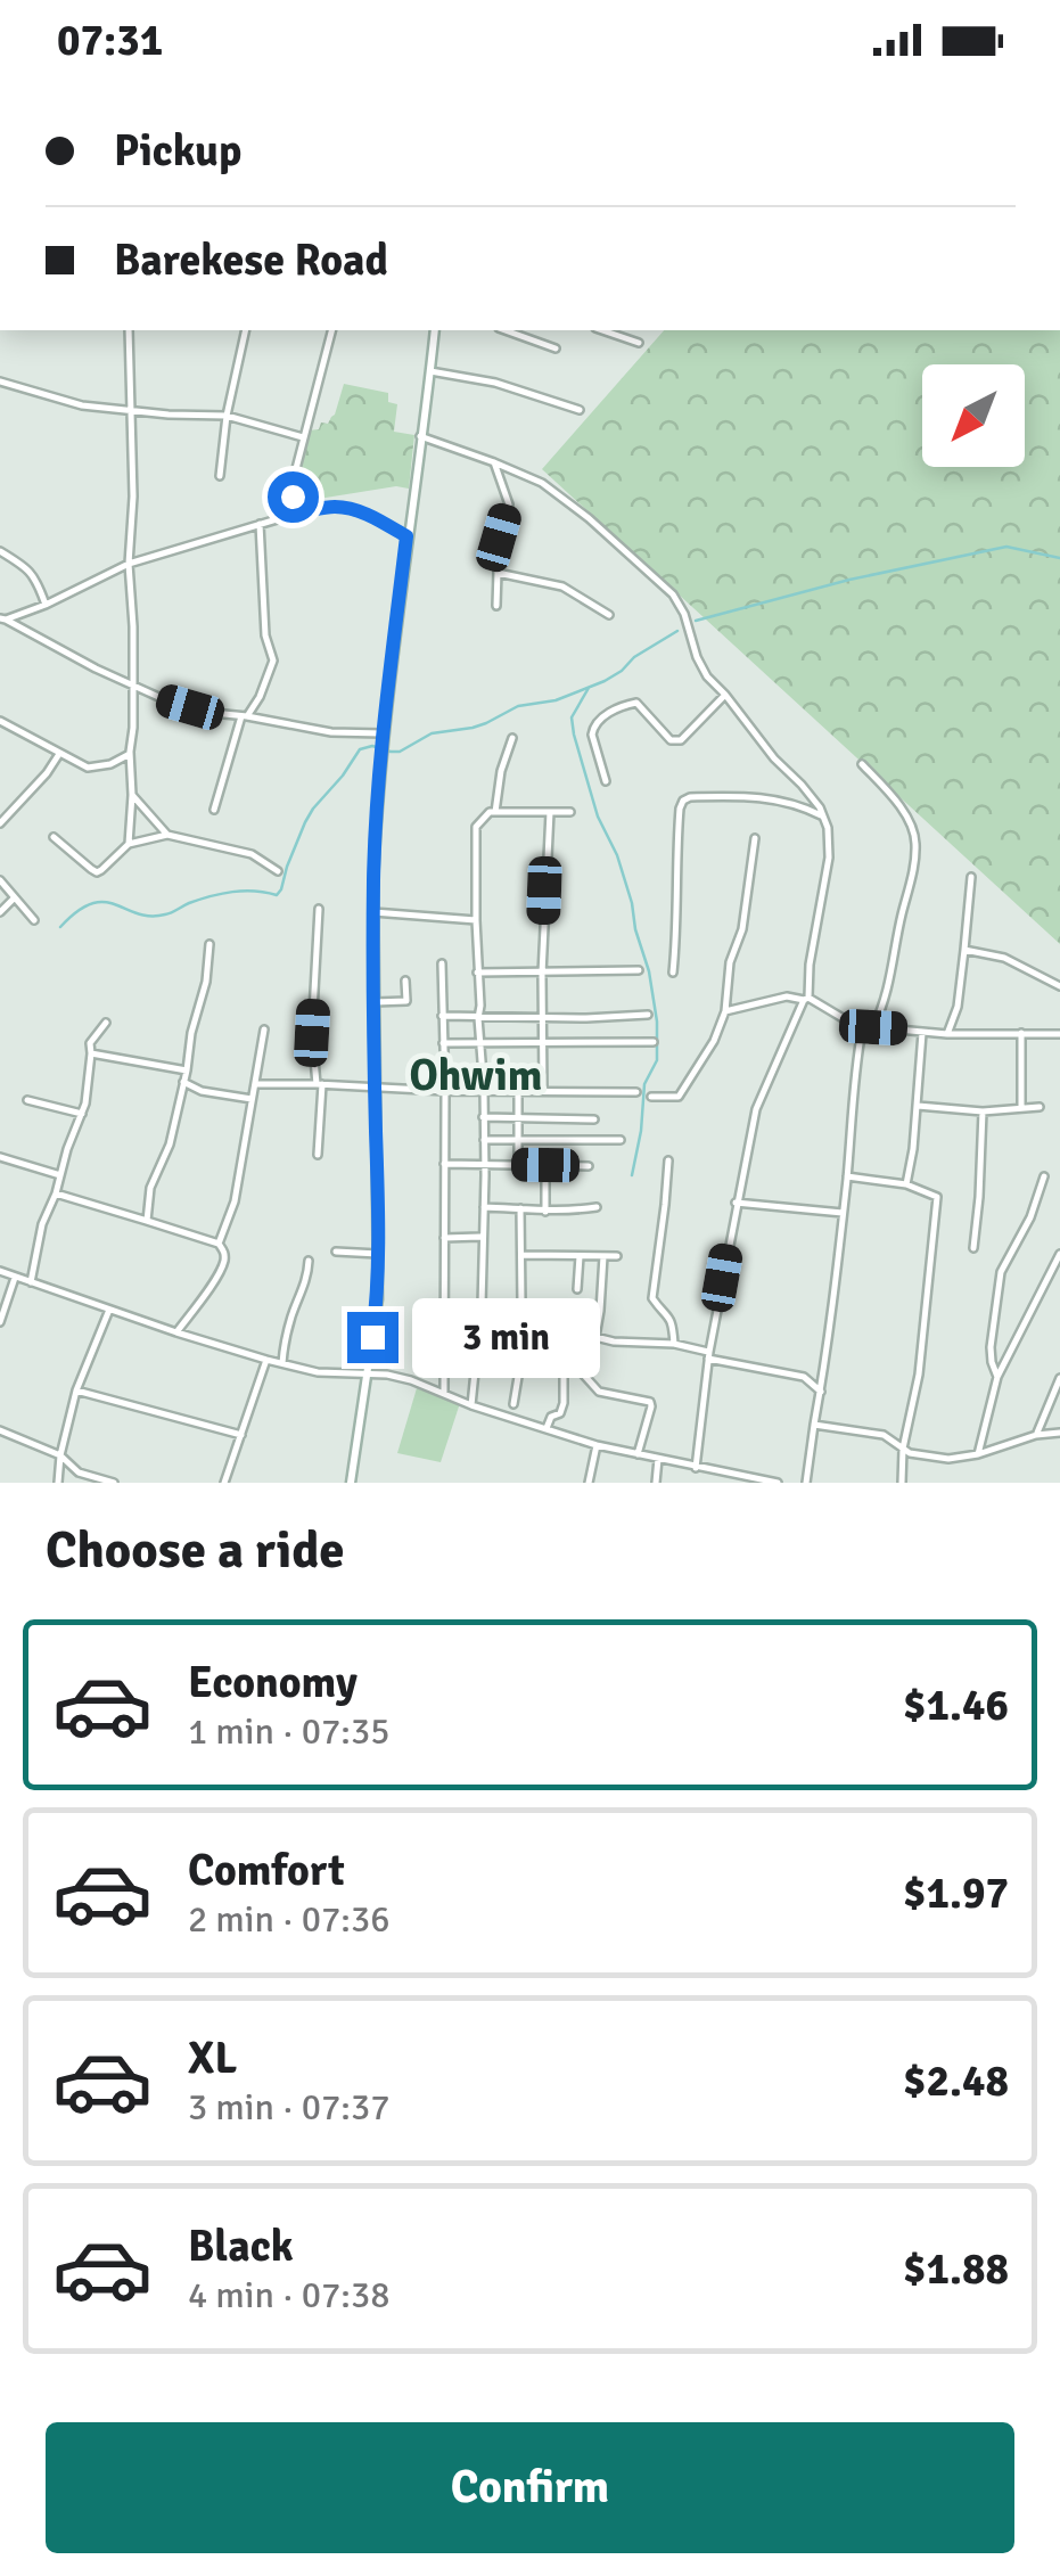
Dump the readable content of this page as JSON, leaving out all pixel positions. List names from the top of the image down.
{
  "districts": ["Ohwim"],
  "north": "bottom left",
  "page": {
    "status": "07:31",
    "banner": ["Pickup", "Barekese Road"],
    "bubble": "3 min",
    "heading": "Choose a ride",
    "list": [
      {
        "name": "Economy",
        "note": "1 min · 07:35",
        "value": "$1.46"
      },
      {
        "name": "Comfort",
        "note": "2 min · 07:36",
        "value": "$1.97"
      },
      {
        "name": "XL",
        "note": "3 min · 07:37",
        "value": "$2.48"
      },
      {
        "name": "Black",
        "note": "4 min · 07:38",
        "value": "$1.88"
      }
    ],
    "buttons": "Confirm"
  }
}
